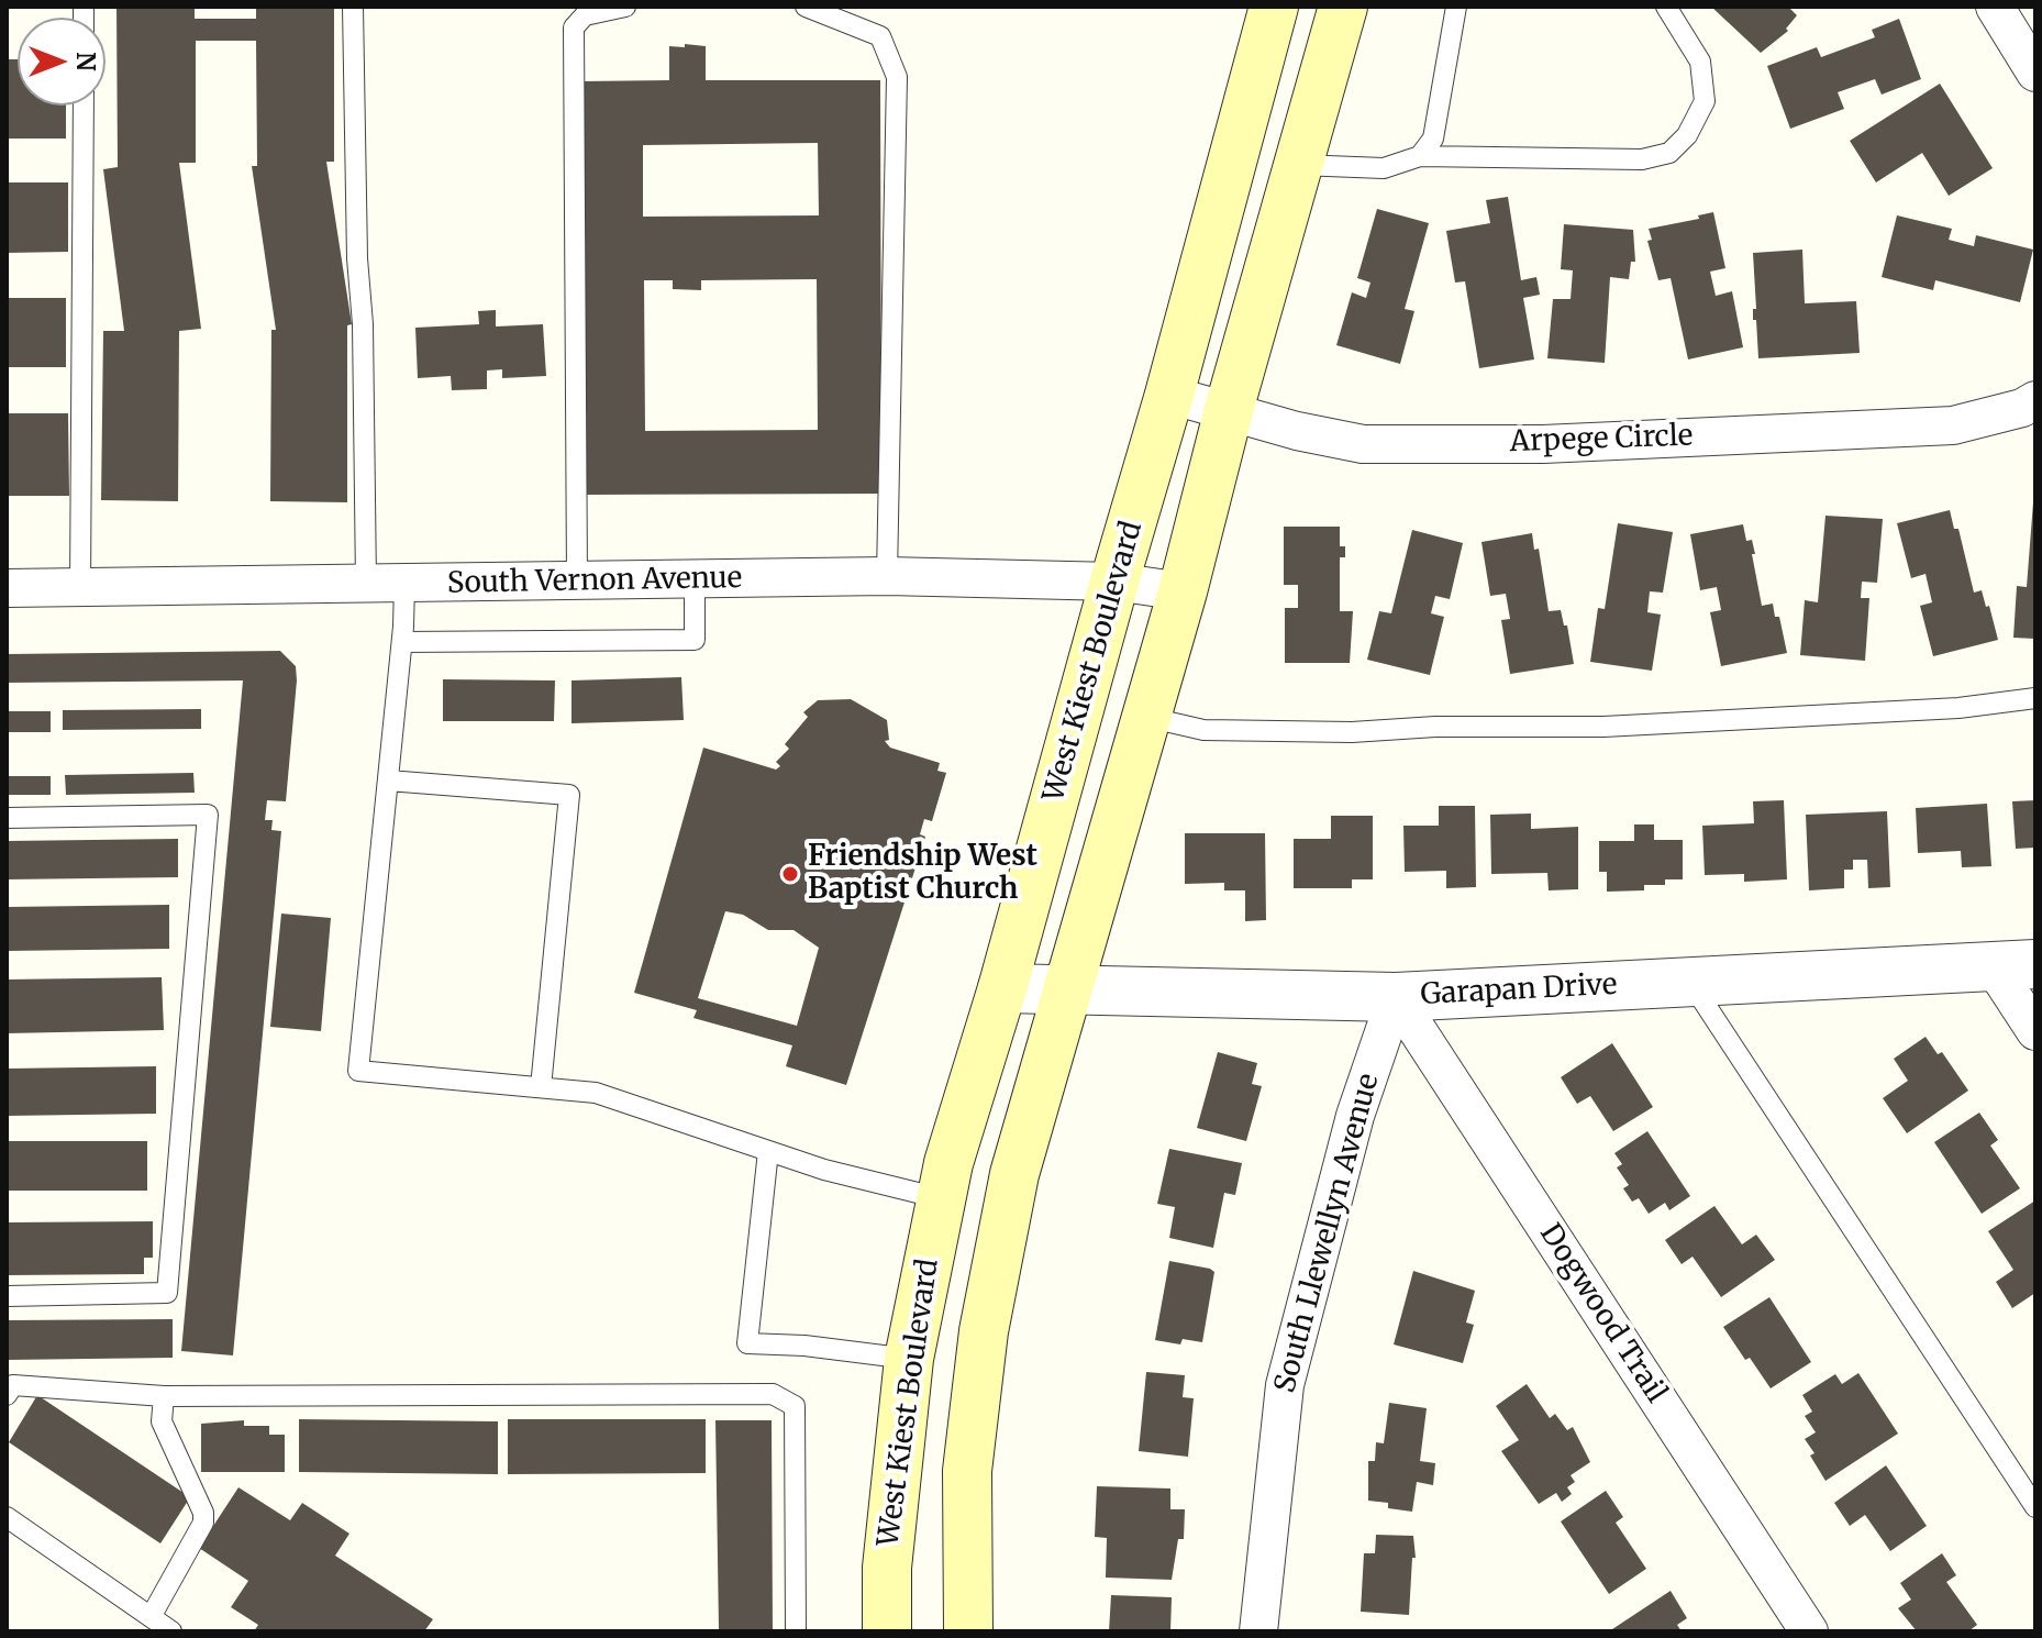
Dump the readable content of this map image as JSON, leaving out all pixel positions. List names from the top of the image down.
{
  "streets": {
    "main road": ["West Kiest Boulevard"],
    "street": [
      "Arpege Circle",
      "South Vernon Avenue",
      "Garapan Drive",
      "South Llewellyn Avenue",
      "Dogwood Trail"
    ]
  },
  "crossings": [
    ["Arpege Circle", "West Kiest Boulevard"],
    ["South Vernon Avenue", "West Kiest Boulevard"],
    ["West Kiest Boulevard", "Garapan Drive"],
    ["Garapan Drive", "South Llewellyn Avenue"],
    ["Garapan Drive", "Dogwood Trail"],
    ["South Llewellyn Avenue", "Dogwood Trail"]
  ],
  "places": ["Friendship West Baptist Church"],
  "north": "right"
}
